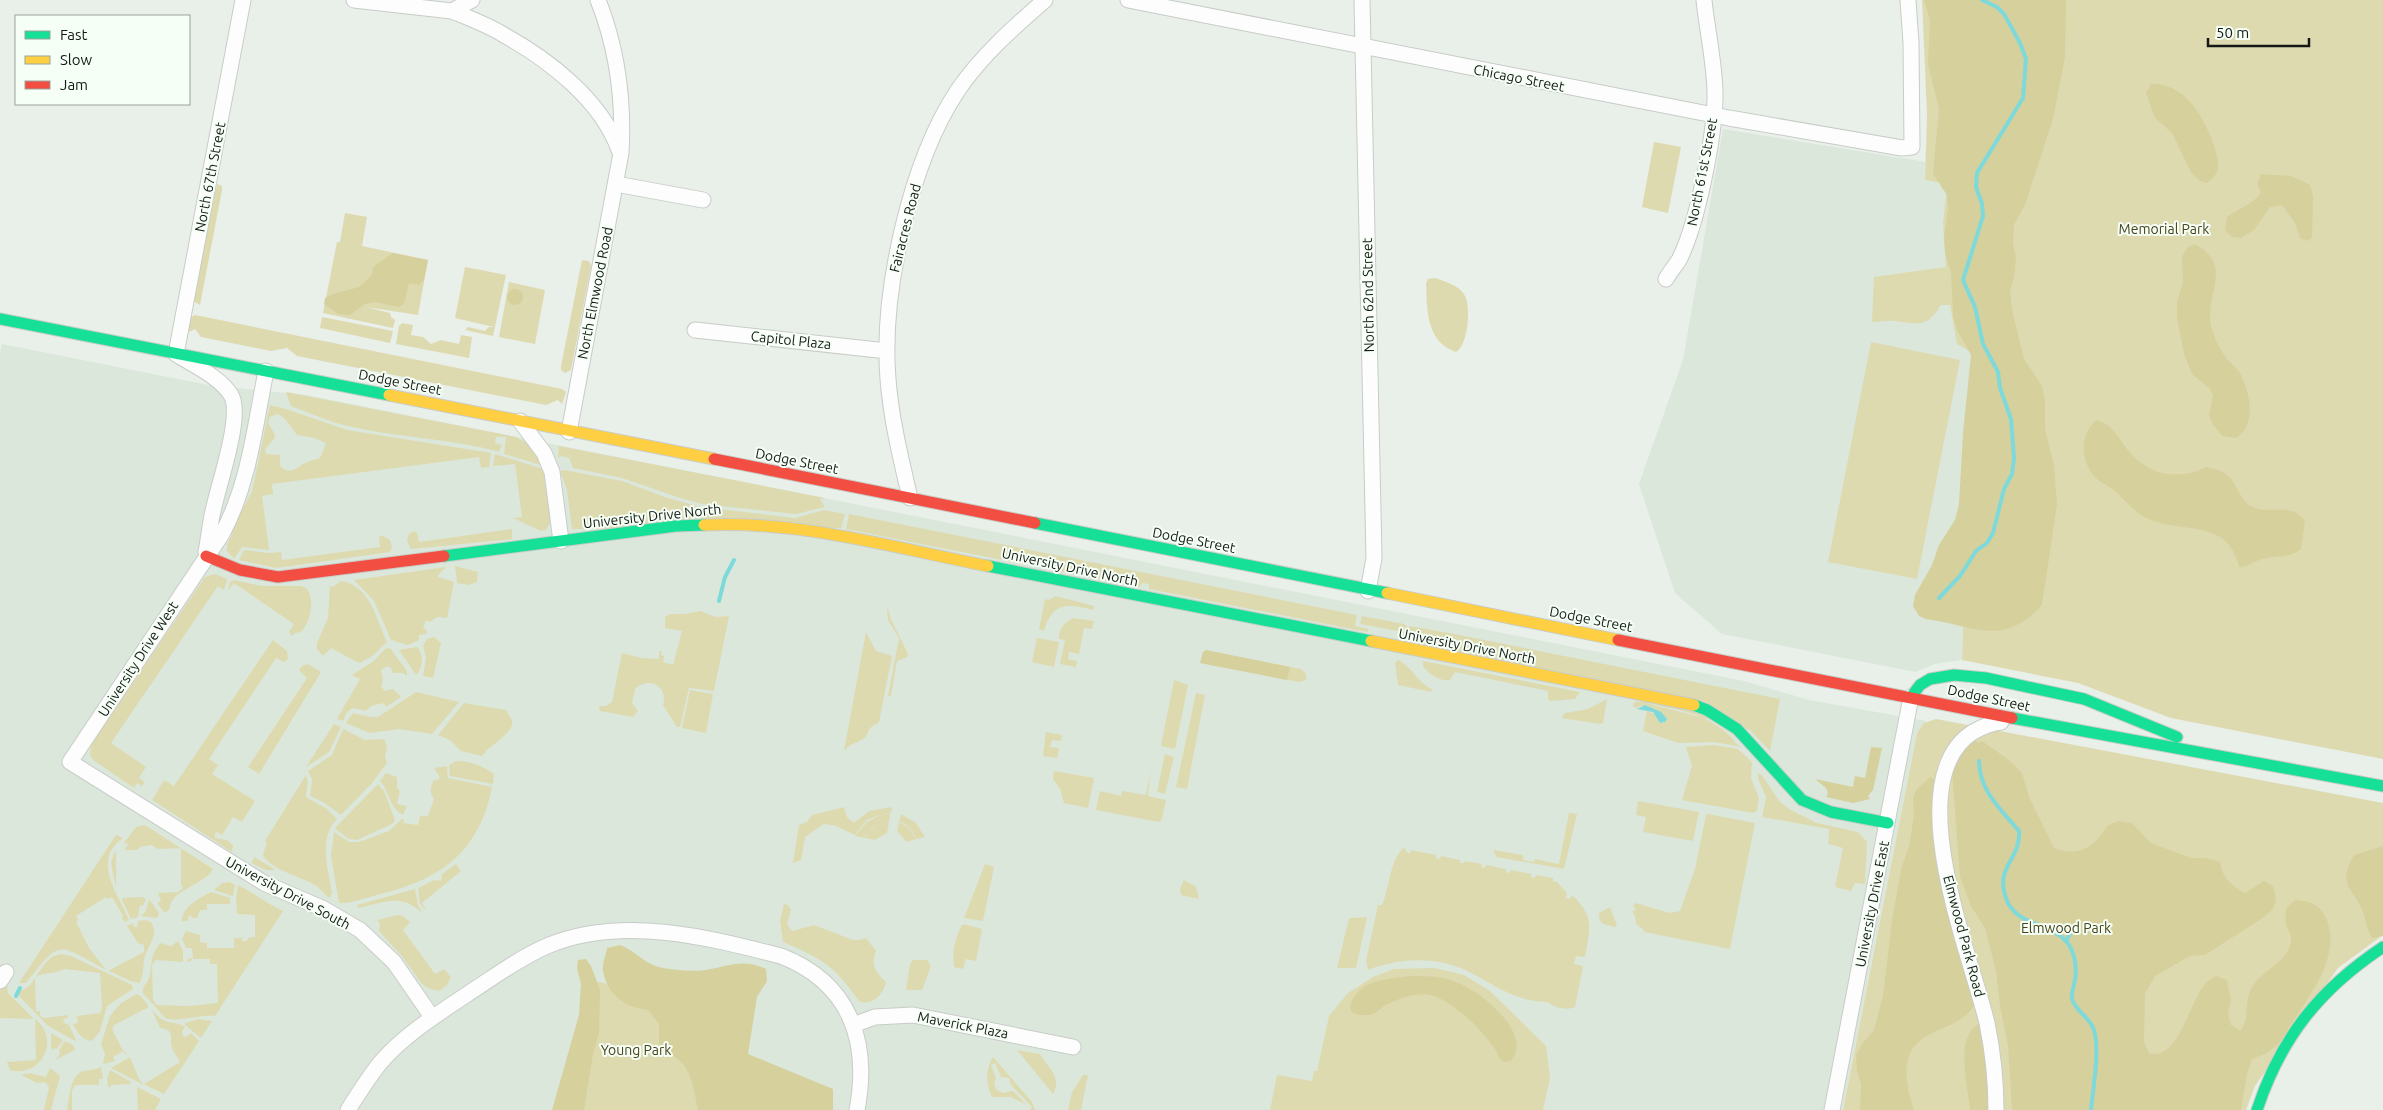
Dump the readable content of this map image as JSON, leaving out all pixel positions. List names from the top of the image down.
{
  "streets": {
    "main road": ["Dodge Street", "University Drive North"],
    "street": [
      "Chicago Street",
      "North 61st Street",
      "North 67th Street",
      "Fairacres Road",
      "North Elmwood Road",
      "North 62nd Street",
      "Capitol Plaza",
      "University Drive West",
      "University Drive South",
      "University Drive East",
      "Elmwood Park Road",
      "Maverick Plaza"
    ]
  },
  "crossings": [
    ["Chicago Street", "North 61st Street"],
    ["Chicago Street", "North 62nd Street"],
    ["North 67th Street", "Dodge Street"],
    ["North 67th Street", "University Drive West"],
    ["Fairacres Road", "Capitol Plaza"],
    ["Fairacres Road", "Dodge Street"],
    ["North Elmwood Road", "Dodge Street"],
    ["North 62nd Street", "Dodge Street"],
    ["Dodge Street", "University Drive West"],
    ["Dodge Street", "University Drive East"],
    ["Dodge Street", "Elmwood Park Road"],
    ["University Drive North", "University Drive West"],
    ["University Drive North", "University Drive East"],
    ["University Drive West", "University Drive South"]
  ],
  "parks": ["Memorial Park", "Elmwood Park", "Young Park"],
  "legend": ["Fast", "Slow", "Jam"],
  "scale_bar": "50 m"
}
